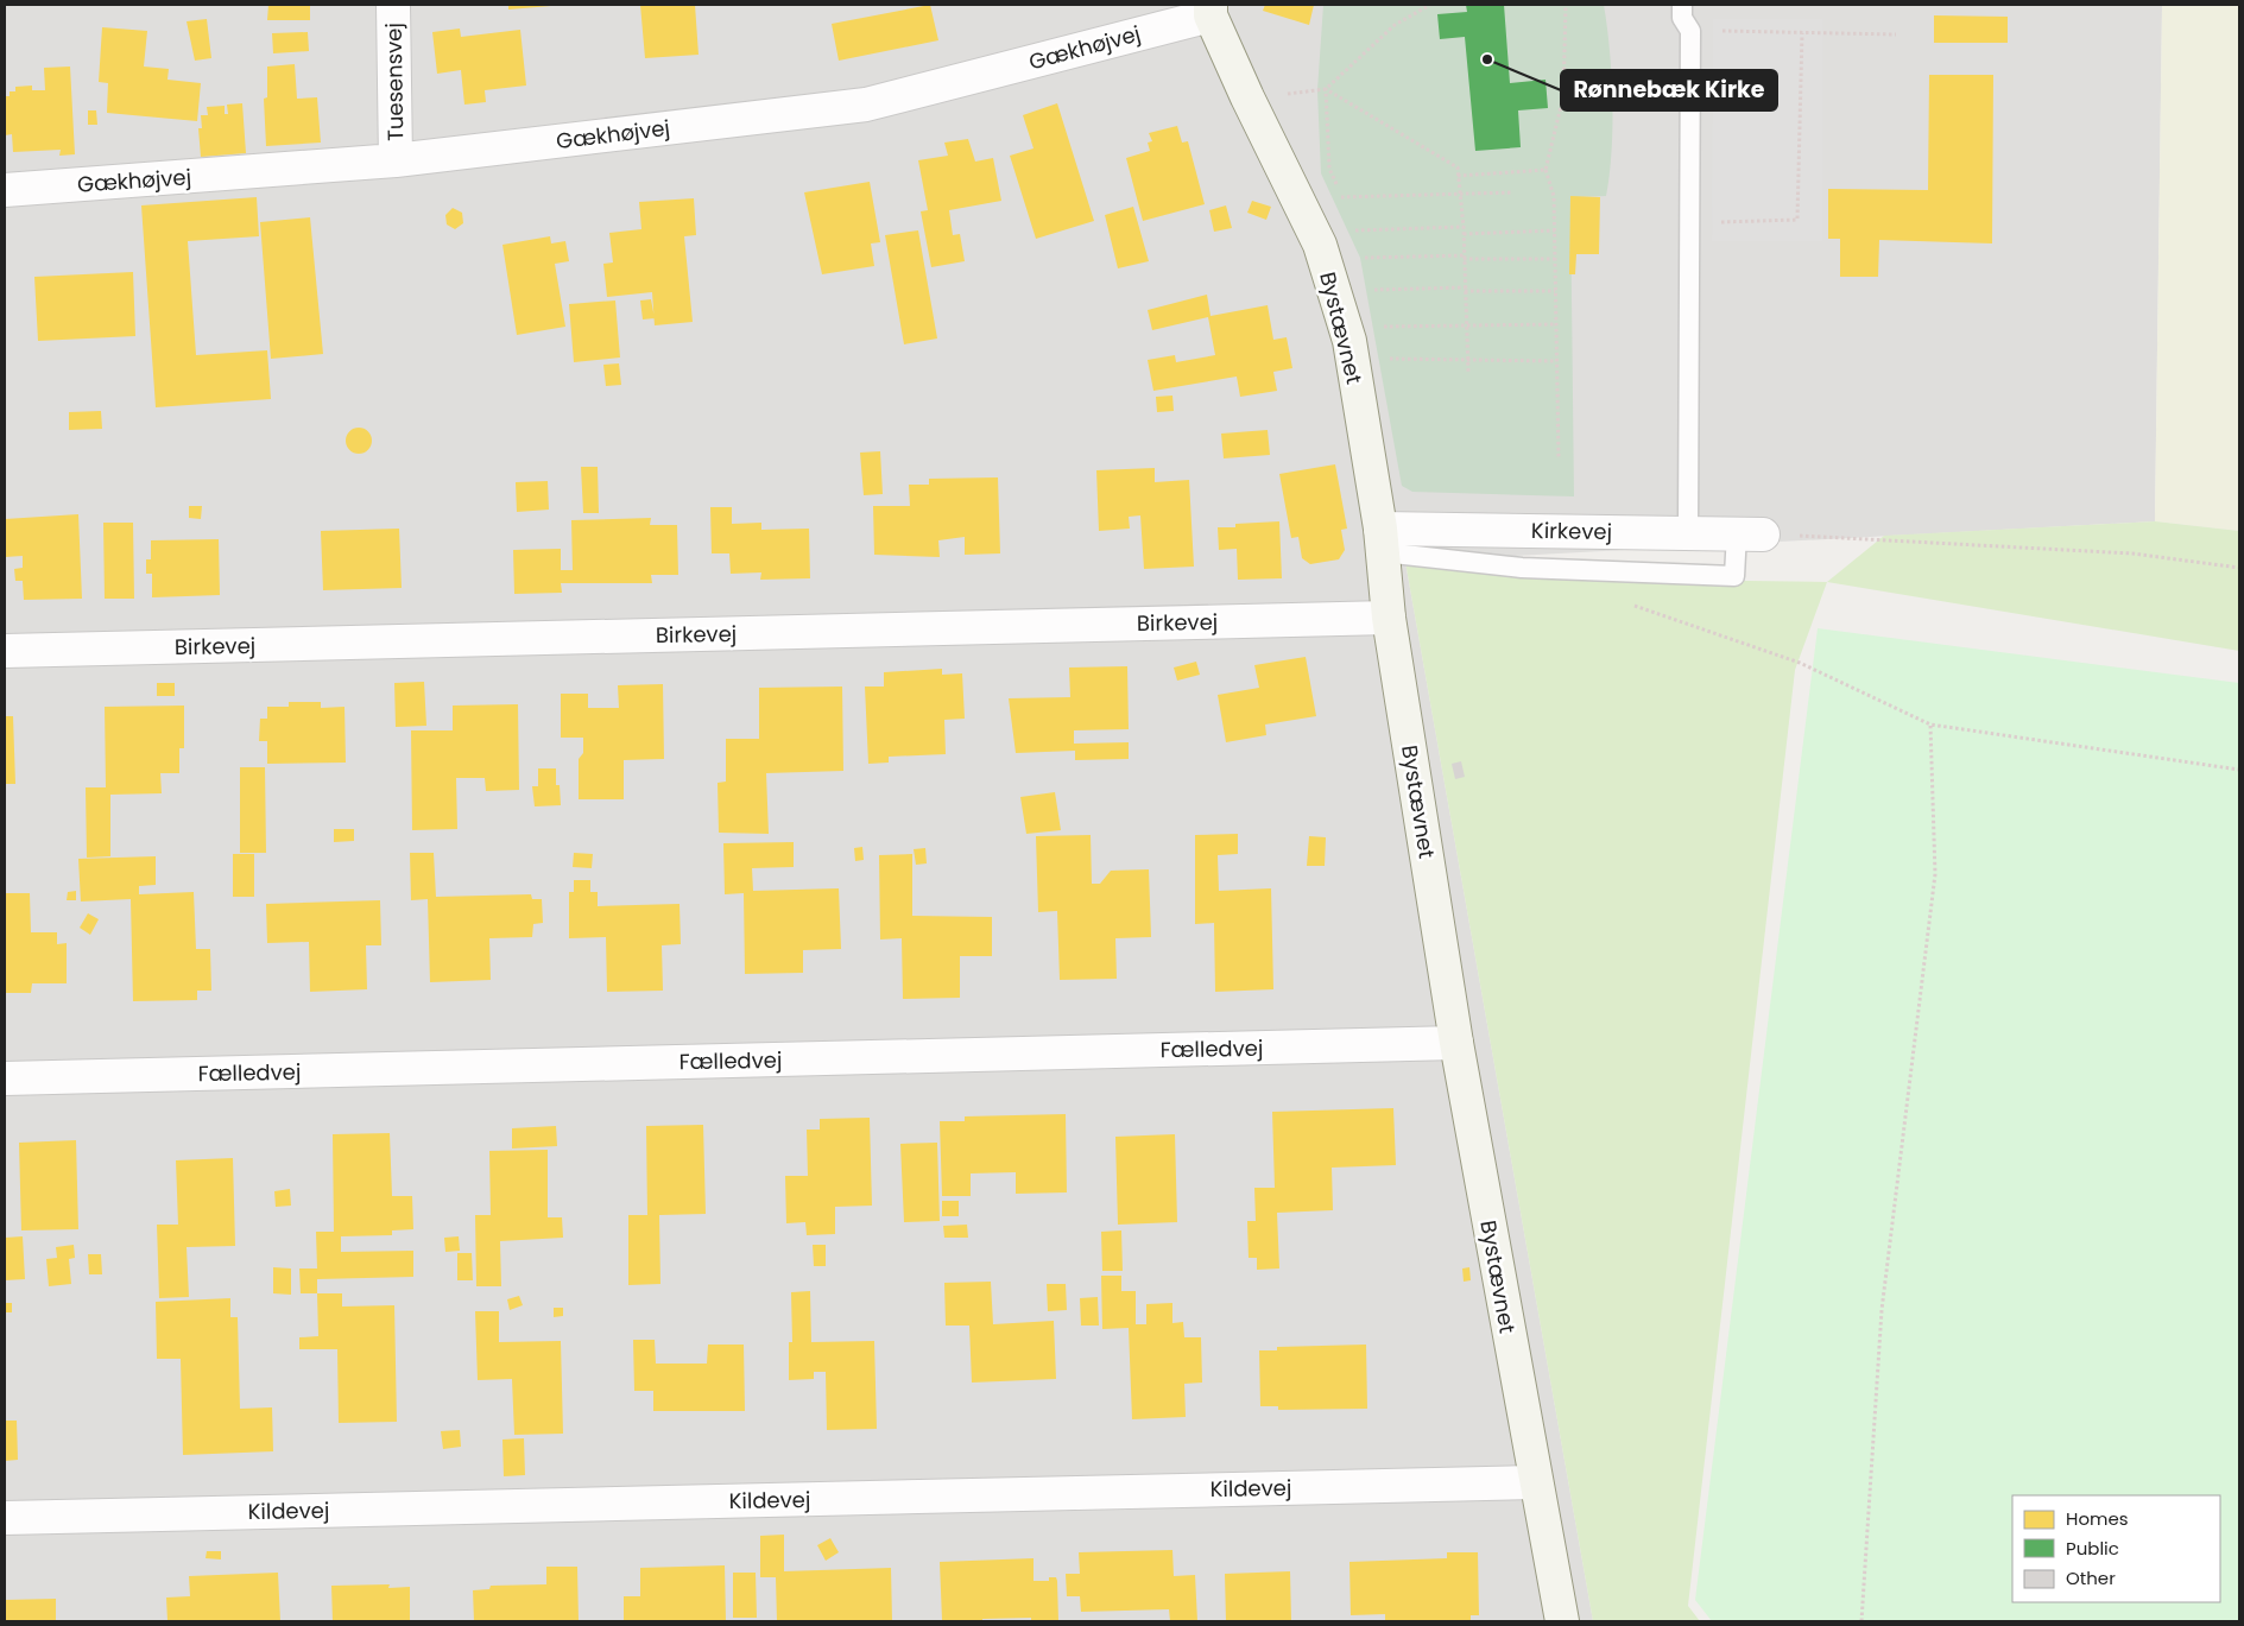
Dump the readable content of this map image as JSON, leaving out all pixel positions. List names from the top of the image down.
{
  "streets": {
    "street": [
      "Gækhøjvej",
      "Tuesensvej",
      "Bystævnet",
      "Kirkevej",
      "Birkevej",
      "Fælledvej",
      "Kildevej"
    ]
  },
  "crossings": [
    ["Gækhøjvej", "Tuesensvej"],
    ["Gækhøjvej", "Bystævnet"],
    ["Bystævnet", "Kirkevej"],
    ["Bystævnet", "Birkevej"],
    ["Bystævnet", "Fælledvej"],
    ["Bystævnet", "Kildevej"]
  ],
  "places": ["Rønnebæk Kirke"],
  "legend": ["Homes", "Public", "Other"]
}
